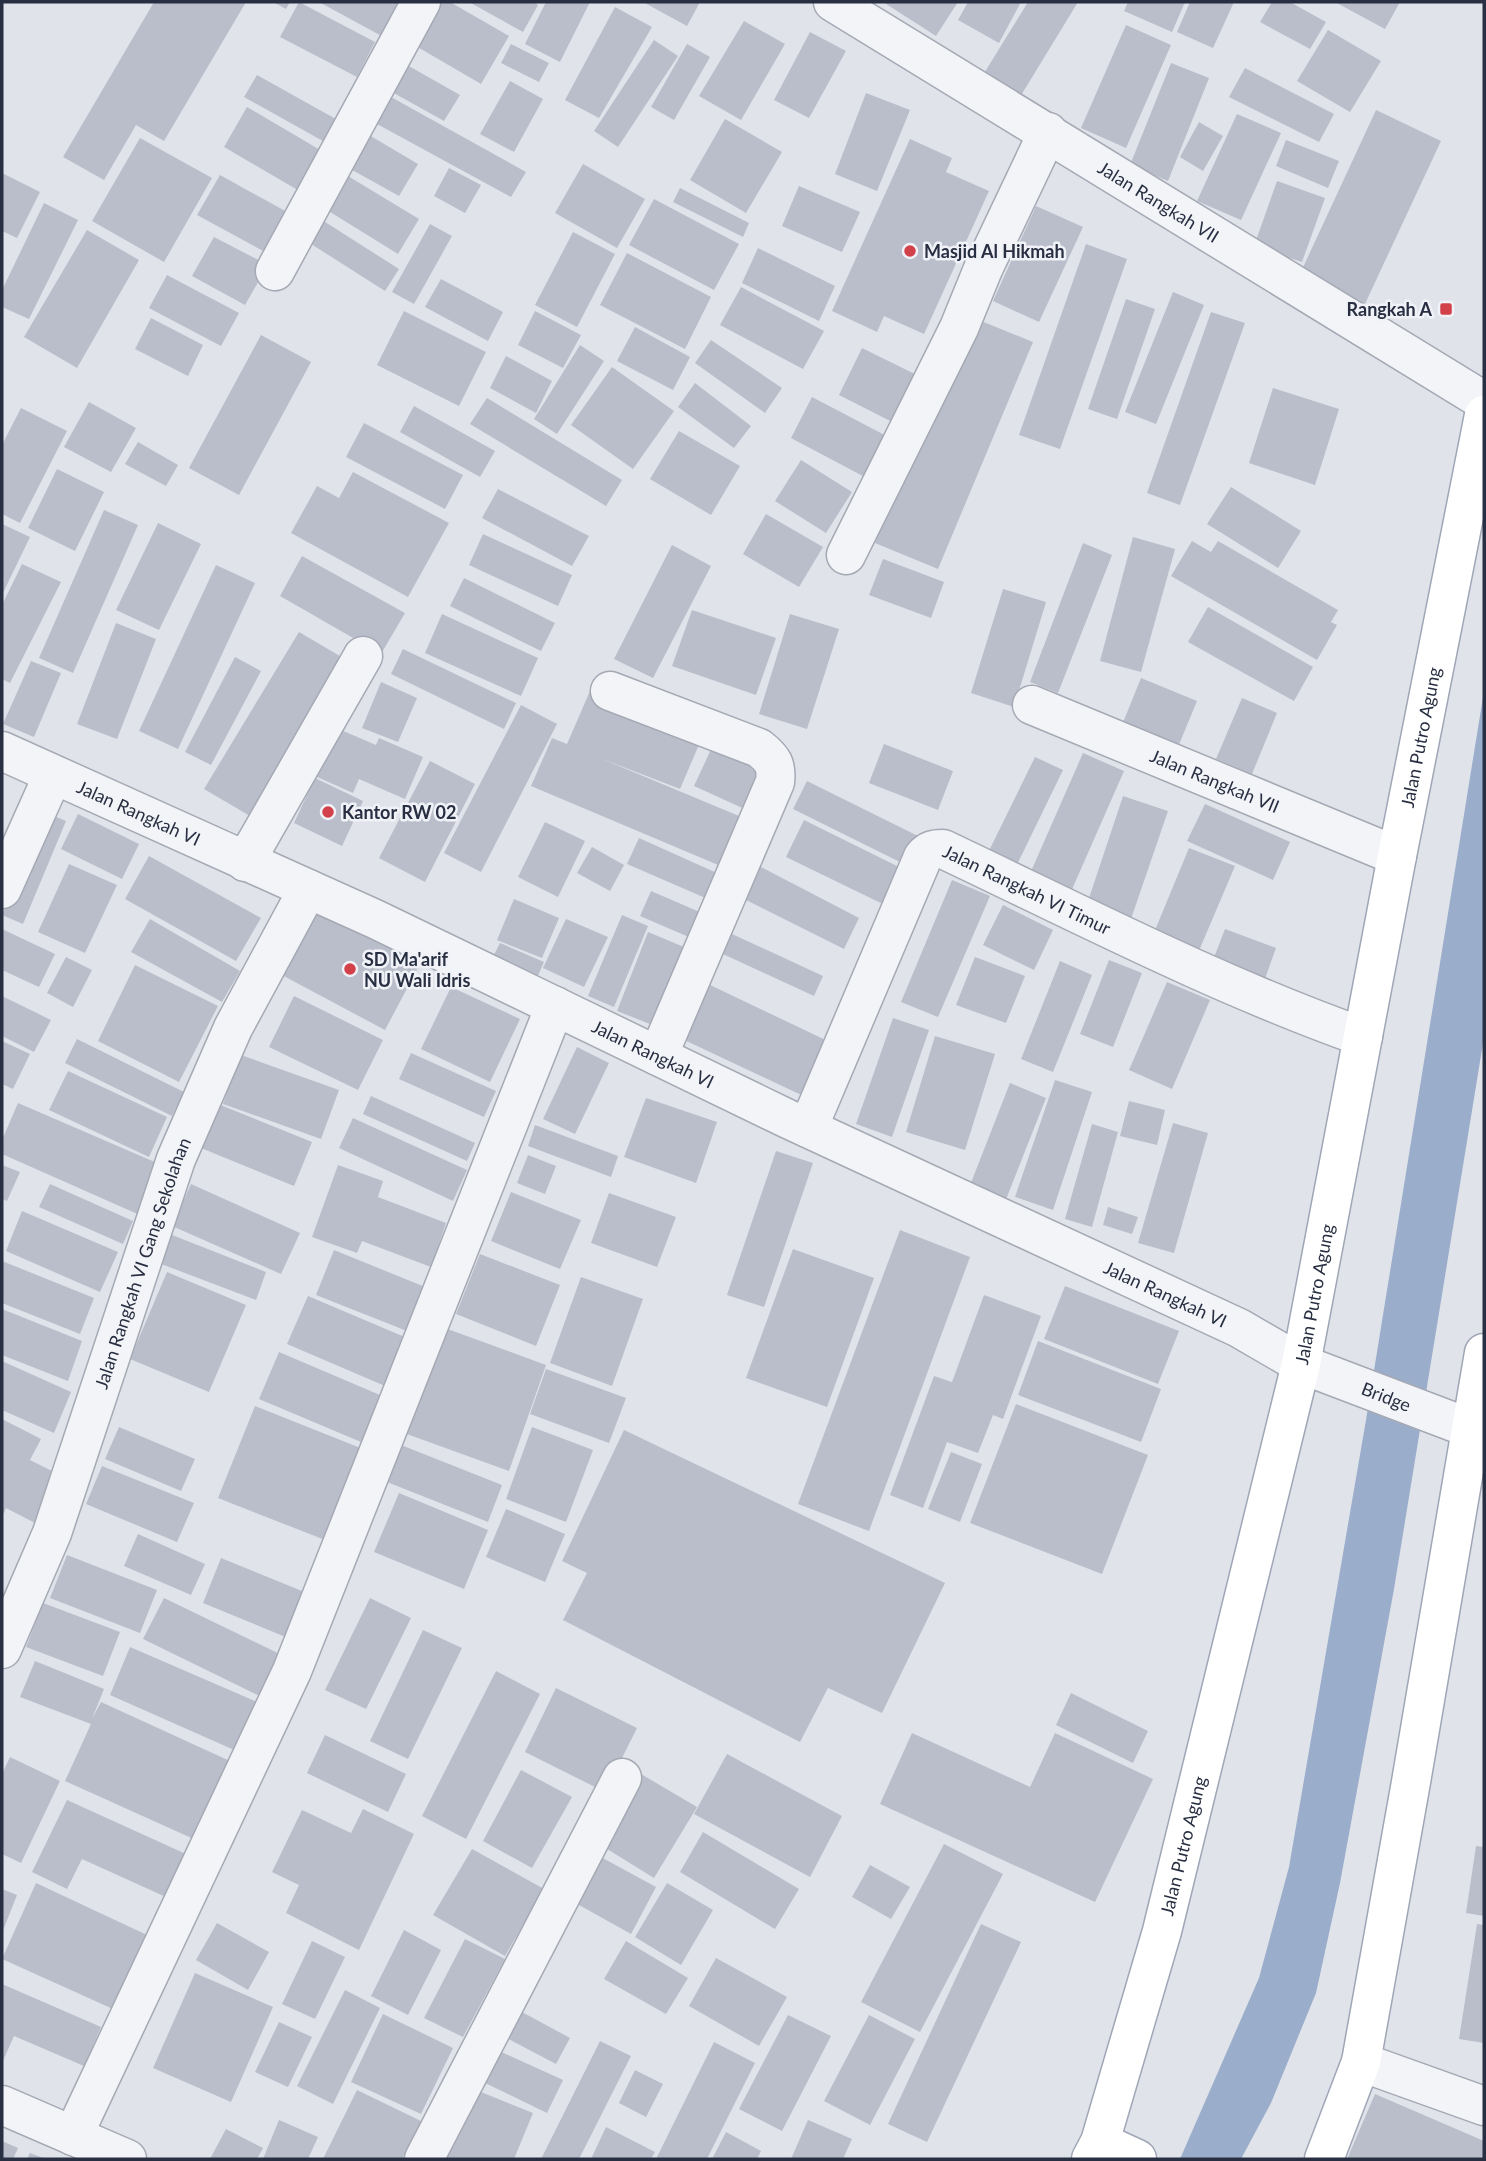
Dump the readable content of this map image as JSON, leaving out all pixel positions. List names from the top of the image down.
{
  "streets": {
    "main road": ["Jalan Putro Agung"],
    "street": [
      "Jalan Rangkah VII",
      "Jalan Rangkah VI",
      "Jalan Rangkah VI Timur",
      "Jalan Rangkah VI Gang Sekolahan",
      "Bridge"
    ]
  },
  "crossings": [
    ["Jalan Rangkah VII", "Jalan Putro Agung"],
    ["Jalan Putro Agung", "Jalan Rangkah VI"],
    ["Jalan Putro Agung", "Jalan Rangkah VI Timur"],
    ["Jalan Putro Agung", "Bridge"],
    ["Jalan Rangkah VI", "Jalan Rangkah VI Timur"],
    ["Jalan Rangkah VI", "Jalan Rangkah VI Gang Sekolahan"],
    ["Jalan Rangkah VI", "Bridge"]
  ],
  "places": {
    "other": ["Masjid Al Hikmah", "Kantor RW 02", "SD Ma'arif NU Wali Idris"],
    "transit": ["Rangkah A"]
  }
}
